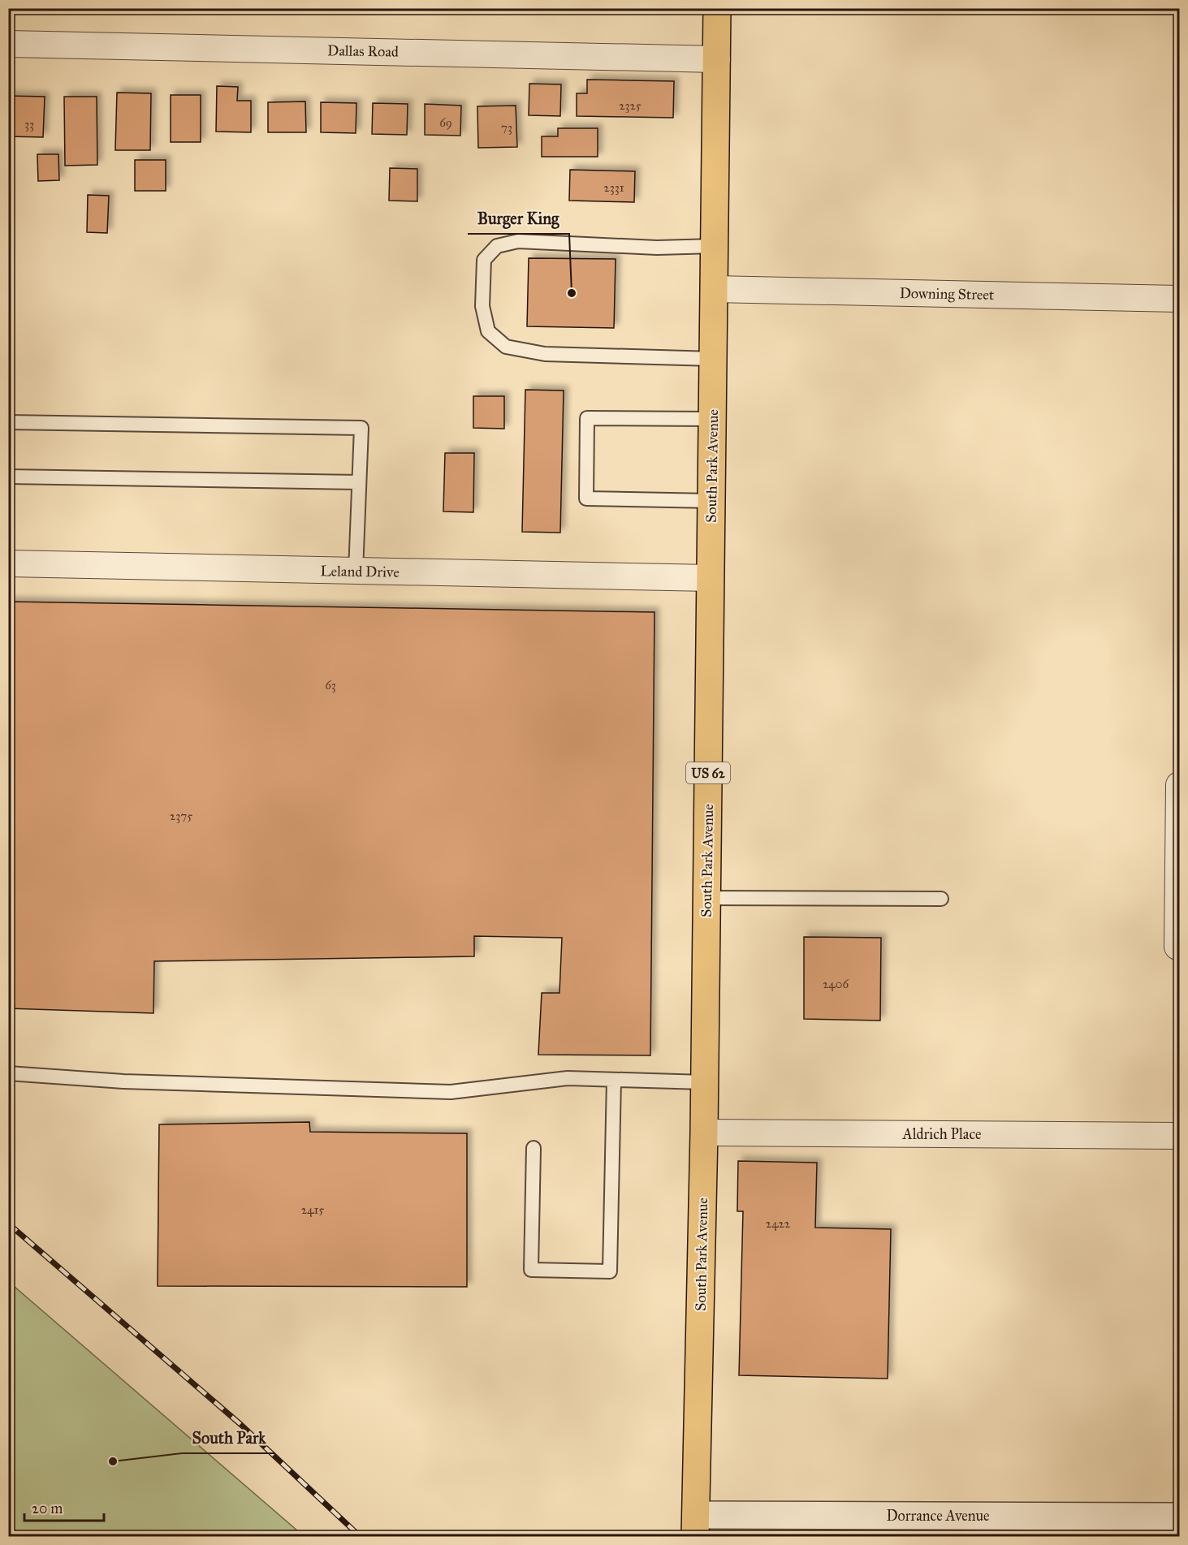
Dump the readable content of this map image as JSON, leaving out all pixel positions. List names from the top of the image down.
{
  "streets": {
    "main road": ["South Park Avenue", "US 62"],
    "street": [
      "Dallas Road",
      "Downing Street",
      "Leland Drive",
      "Aldrich Place",
      "Dorrance Avenue"
    ]
  },
  "crossings": [
    ["Dallas Road", "South Park Avenue"],
    ["Downing Street", "South Park Avenue"],
    ["South Park Avenue", "Leland Drive"],
    ["South Park Avenue", "Aldrich Place"],
    ["South Park Avenue", "Dorrance Avenue"]
  ],
  "places": ["Burger King", "South Park"],
  "house_numbers": [
    "2325",
    "69",
    "33",
    "73",
    "2331",
    "63",
    "2375",
    "2406",
    "2415",
    "2422"
  ],
  "scale_bar": "20 m"
}
